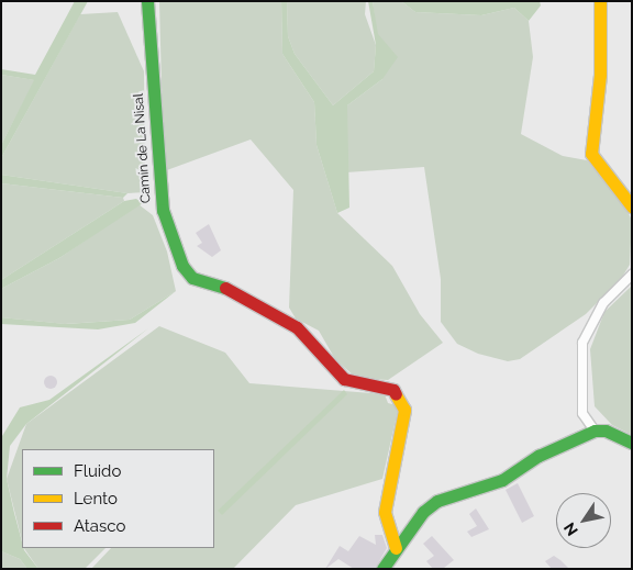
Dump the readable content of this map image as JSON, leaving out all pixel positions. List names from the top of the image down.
{
  "streets": {
    "street": ["Camín de La Nisal"]
  },
  "legend": ["Fluido", "Lento", "Atasco"],
  "north": "bottom left"
}
